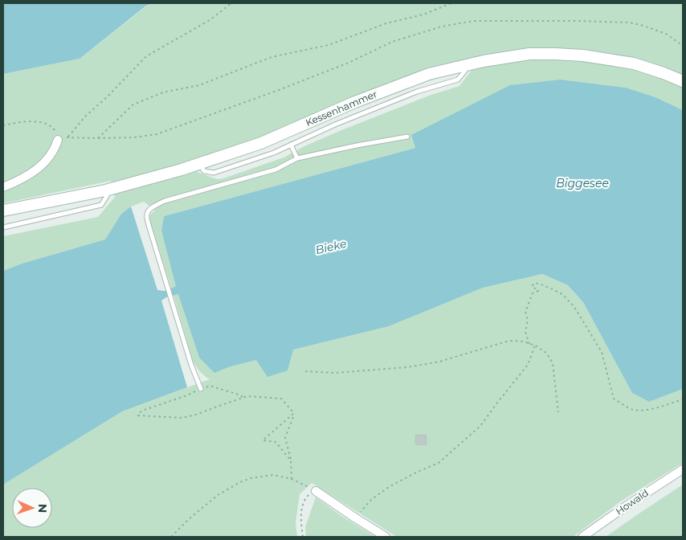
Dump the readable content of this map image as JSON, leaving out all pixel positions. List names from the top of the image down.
{
  "streets": {
    "main road": ["Kessenhammer"],
    "street": ["Howald"]
  },
  "water": ["Biggesee", "Bieke"],
  "north": "right"
}
